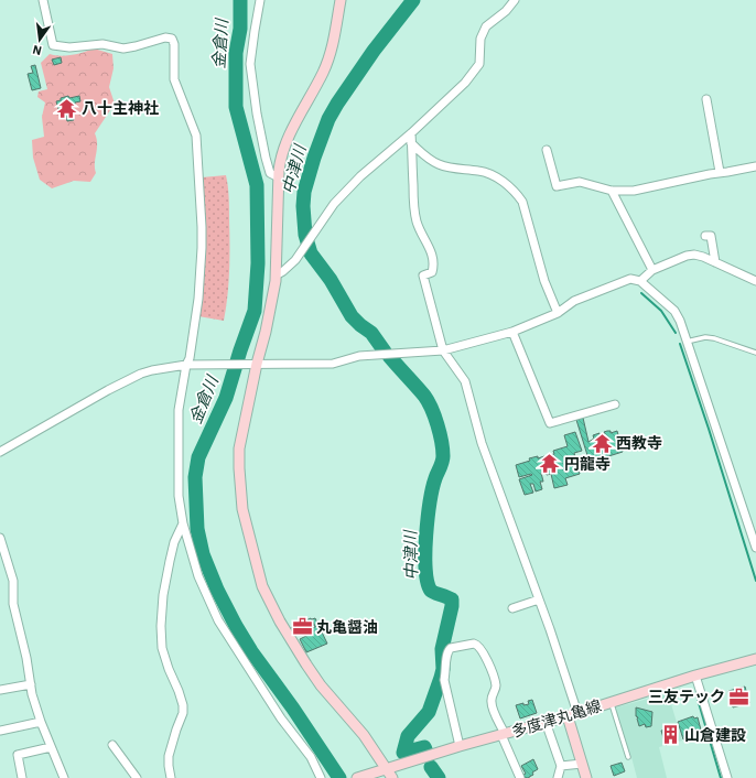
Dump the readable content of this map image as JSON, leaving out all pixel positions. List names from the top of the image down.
{
  "streets": {
    "street": ["多度津丸亀線"]
  },
  "water": ["金倉川", "中津川"],
  "places": {
    "temple": ["八十主神社", "西教寺", "円龍寺"],
    "office": ["丸亀醤油", "三友テック"],
    "building": ["山倉建設"]
  },
  "north": "bottom"
}
